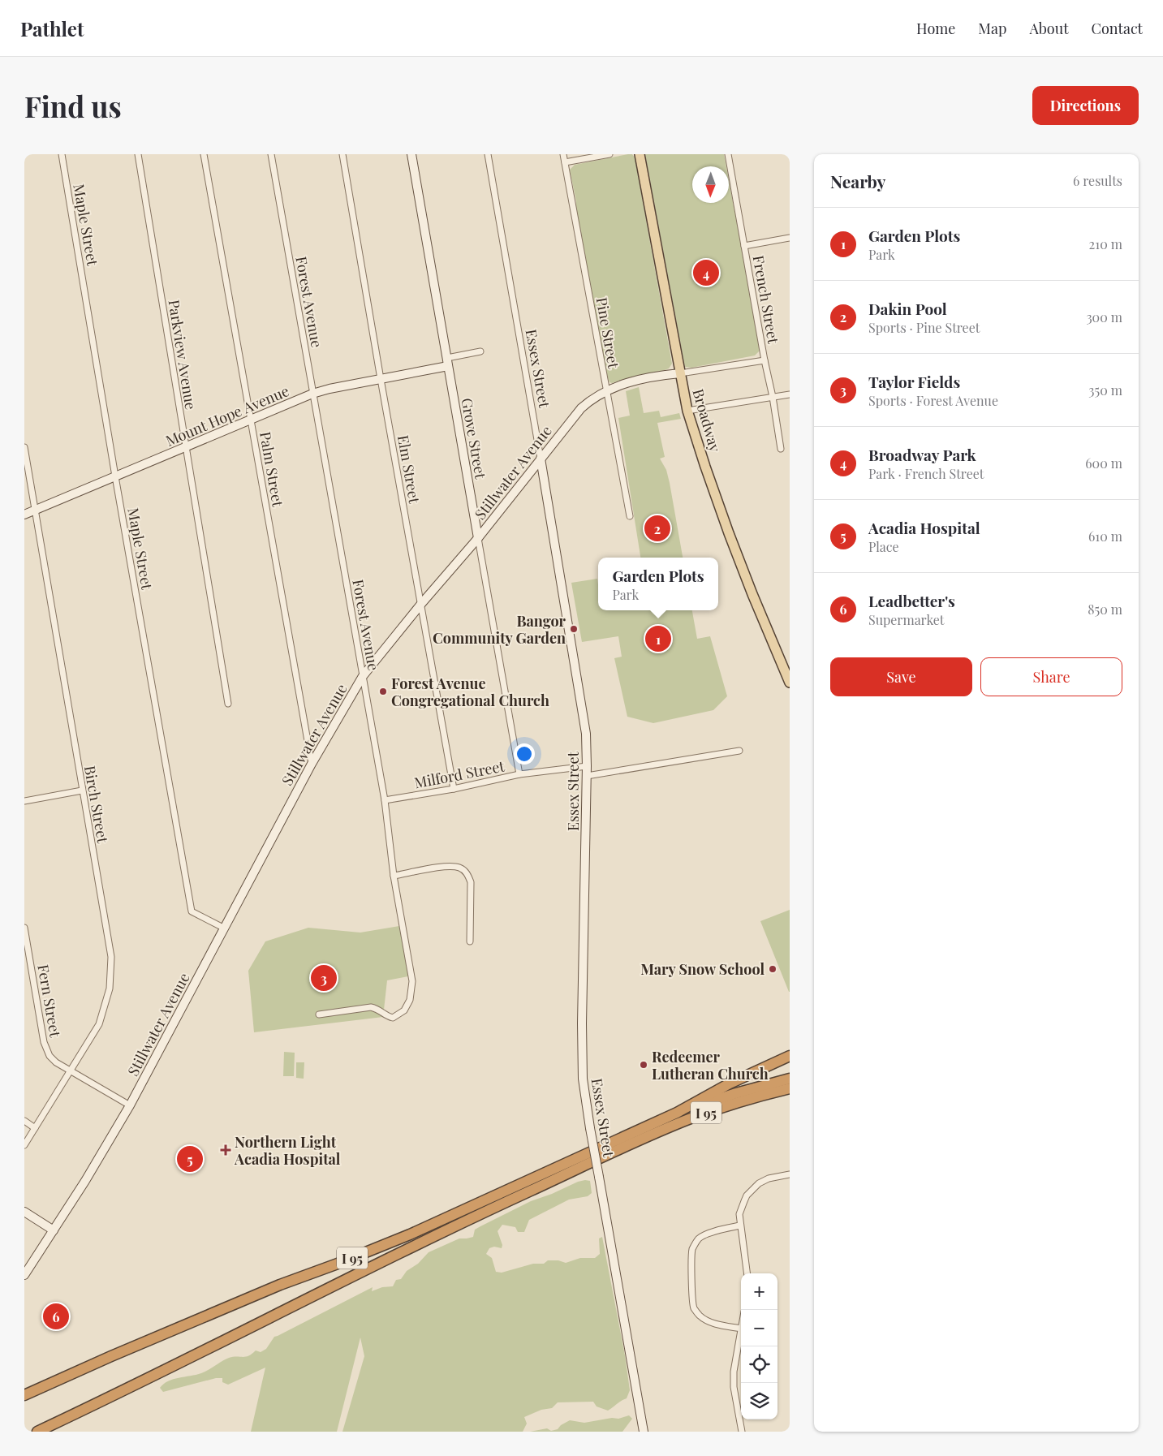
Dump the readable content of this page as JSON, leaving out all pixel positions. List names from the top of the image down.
{
  "streets": {
    "highway": ["I 95"],
    "main road": ["Broadway"],
    "street": [
      "Maple Street",
      "French Street",
      "Forest Avenue",
      "Pine Street",
      "Parkview Avenue",
      "Essex Street",
      "Mount Hope Avenue",
      "Grove Street",
      "Palm Street",
      "Elm Street",
      "Stillwater Avenue",
      "Milford Street",
      "Birch Street",
      "Fern Street"
    ]
  },
  "crossings": [
    ["Maple Street", "Mount Hope Avenue"],
    ["Maple Street", "Stillwater Avenue"],
    ["French Street", "Stillwater Avenue"],
    ["Forest Avenue", "Mount Hope Avenue"],
    ["Forest Avenue", "Stillwater Avenue"],
    ["Forest Avenue", "Milford Street"],
    ["Pine Street", "Stillwater Avenue"],
    ["Parkview Avenue", "Mount Hope Avenue"],
    ["Essex Street", "Stillwater Avenue"],
    ["Essex Street", "Milford Street"],
    ["Mount Hope Avenue", "Grove Street"],
    ["Mount Hope Avenue", "Palm Street"],
    ["Mount Hope Avenue", "Elm Street"],
    ["Mount Hope Avenue", "Birch Street"],
    ["Broadway", "Stillwater Avenue"],
    ["Grove Street", "Stillwater Avenue"],
    ["Grove Street", "Milford Street"],
    ["Palm Street", "Stillwater Avenue"],
    ["Elm Street", "Stillwater Avenue"],
    ["Elm Street", "Milford Street"],
    ["Stillwater Avenue", "Fern Street"],
    ["Birch Street", "Fern Street"]
  ],
  "places": {
    "other": [
      "Bangor Community Garden",
      "Forest Avenue Congregational Church",
      "Mary Snow School",
      "Redeemer Lutheran Church"
    ],
    "health": ["Northern Light Acadia Hospital"]
  },
  "north": "bottom",
  "page": {
    "header": "Pathlet",
    "nav": [
      "Home",
      "Map",
      "About",
      "Contact"
    ],
    "buttons": [
      "Directions",
      ["Save", "Share"]
    ],
    "title": "Find us",
    "heading": ["Nearby", "6 results"],
    "list": [
      {
        "mark": "1",
        "name": "Garden Plots",
        "note": "Park",
        "value": "210 m"
      },
      {
        "mark": "2",
        "name": "Dakin Pool",
        "note": "Sports · Pine Street",
        "value": "300 m"
      },
      {
        "mark": "3",
        "name": "Taylor Fields",
        "note": "Sports · Forest Avenue",
        "value": "350 m"
      },
      {
        "mark": "4",
        "name": "Broadway Park",
        "note": "Park · French Street",
        "value": "600 m"
      },
      {
        "mark": "5",
        "name": "Acadia Hospital",
        "note": "Place",
        "value": "610 m"
      },
      {
        "mark": "6",
        "name": "Leadbetter's",
        "note": "Supermarket",
        "value": "850 m"
      }
    ],
    "pins": [
      "4",
      "2",
      "1",
      "3",
      "5",
      "6"
    ],
    "popup": ["Garden Plots", "Park"],
    "map_buttons": ["+", "−"]
  }
}
